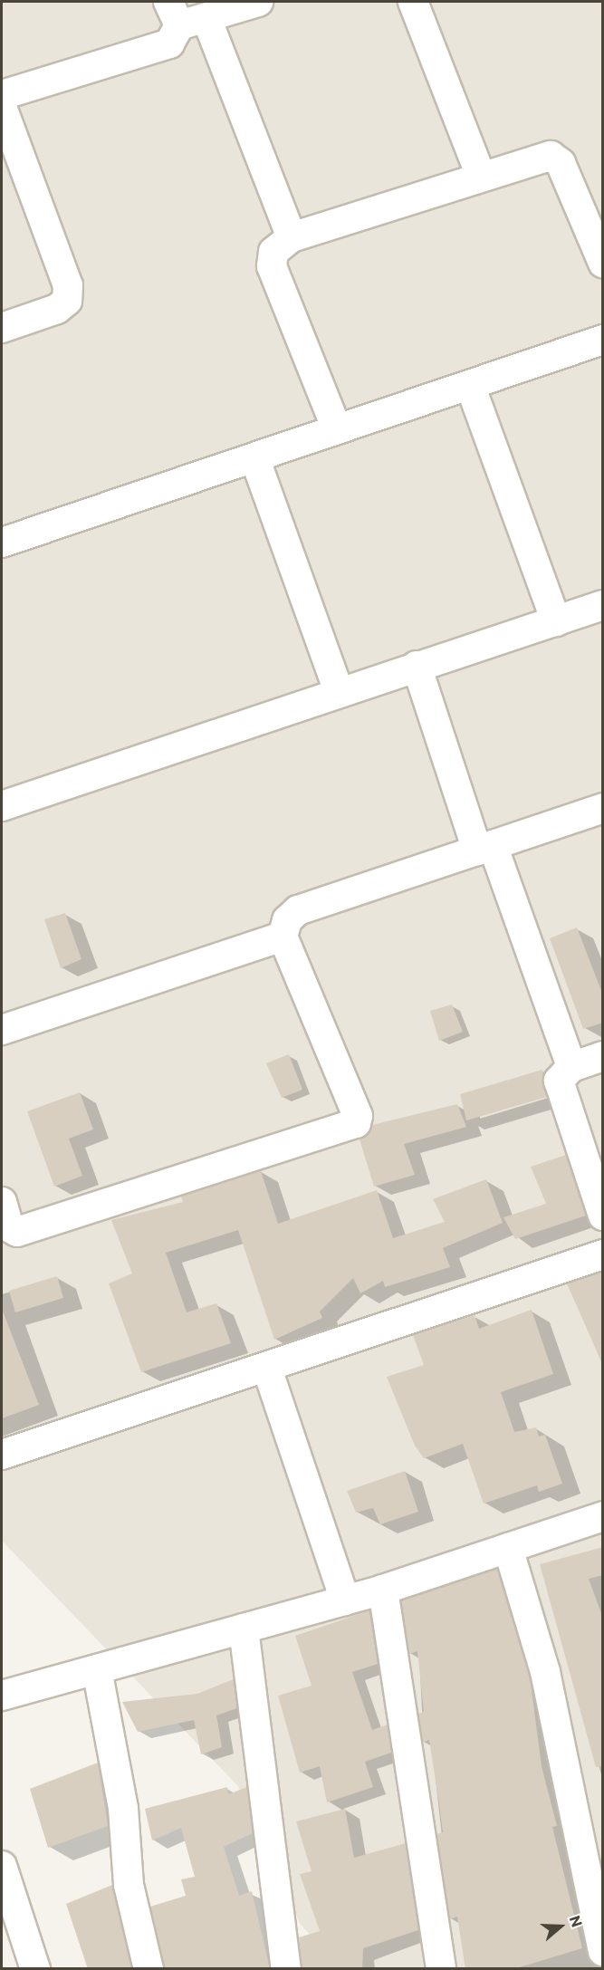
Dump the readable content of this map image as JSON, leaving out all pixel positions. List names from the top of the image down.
{
  "north": "right"
}
